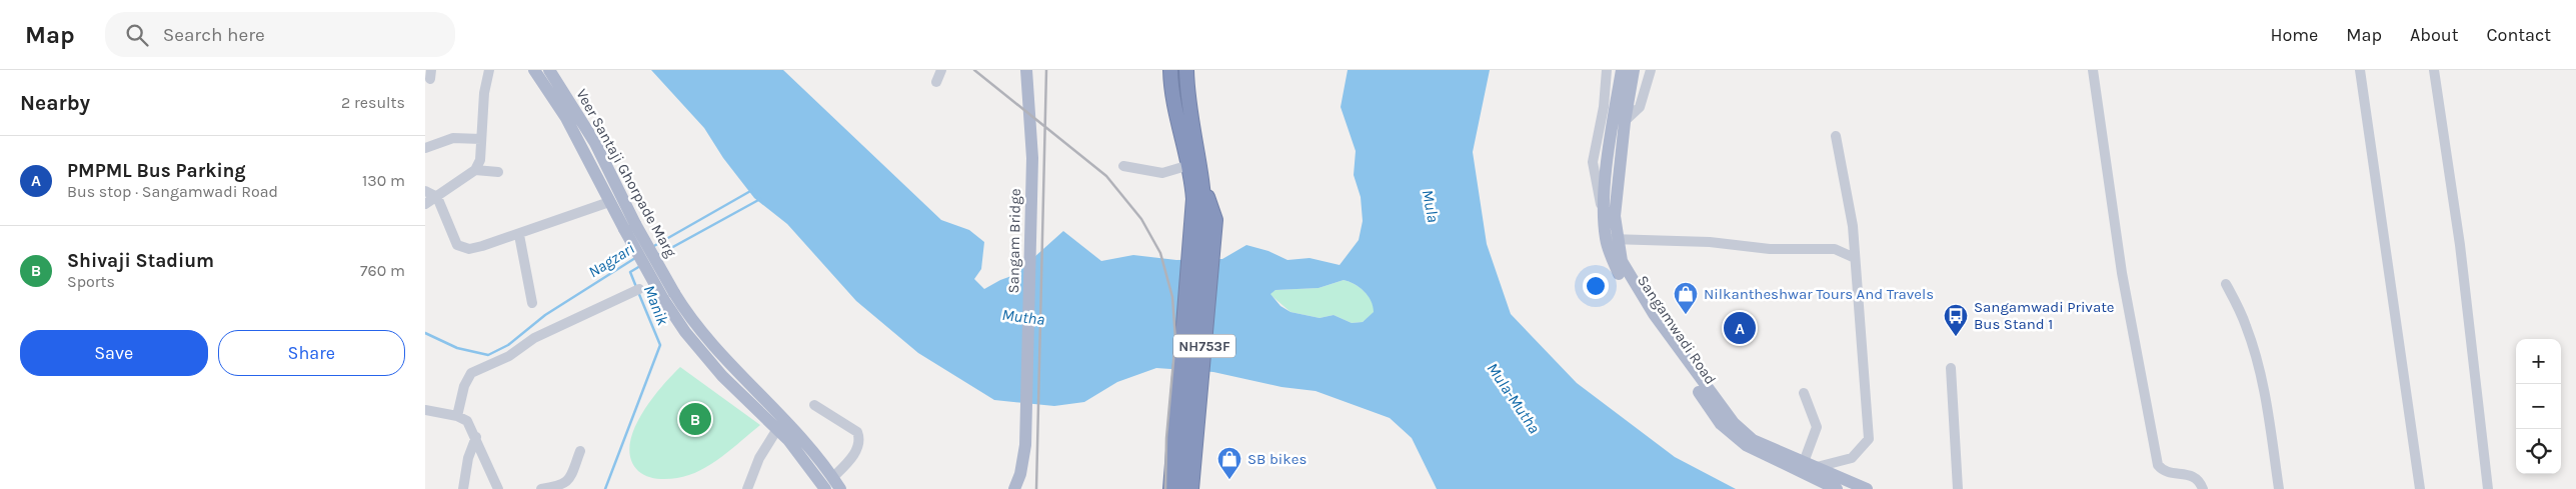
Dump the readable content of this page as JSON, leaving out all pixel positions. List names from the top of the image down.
{
  "streets": {
    "highway": ["NH753F"],
    "main road": ["Veer Santaji Ghorpade Marg", "Sangam Bridge", "Sangamwadi Road"]
  },
  "water": [
    "Mula",
    "Nagzari",
    "Manik",
    "Mutha",
    "Mula-Mutha"
  ],
  "places": {
    "shop": ["Nilkantheshwar Tours And Travels", "SB bikes"],
    "bus stop": ["Sangamwadi Private Bus Stand 1"]
  },
  "page": {
    "header": "Map",
    "search": "Search here",
    "nav": [
      "Home",
      "Map",
      "About",
      "Contact"
    ],
    "heading": ["Nearby", "2 results"],
    "list": [
      {
        "mark": "A",
        "name": "PMPML Bus Parking",
        "note": "Bus stop · Sangamwadi Road",
        "value": "130 m"
      },
      {
        "mark": "B",
        "name": "Shivaji Stadium",
        "note": "Sports",
        "value": "760 m"
      }
    ],
    "pins": ["A", "B"],
    "buttons": ["Save", "Share"],
    "map_buttons": ["+", "−"]
  }
}
